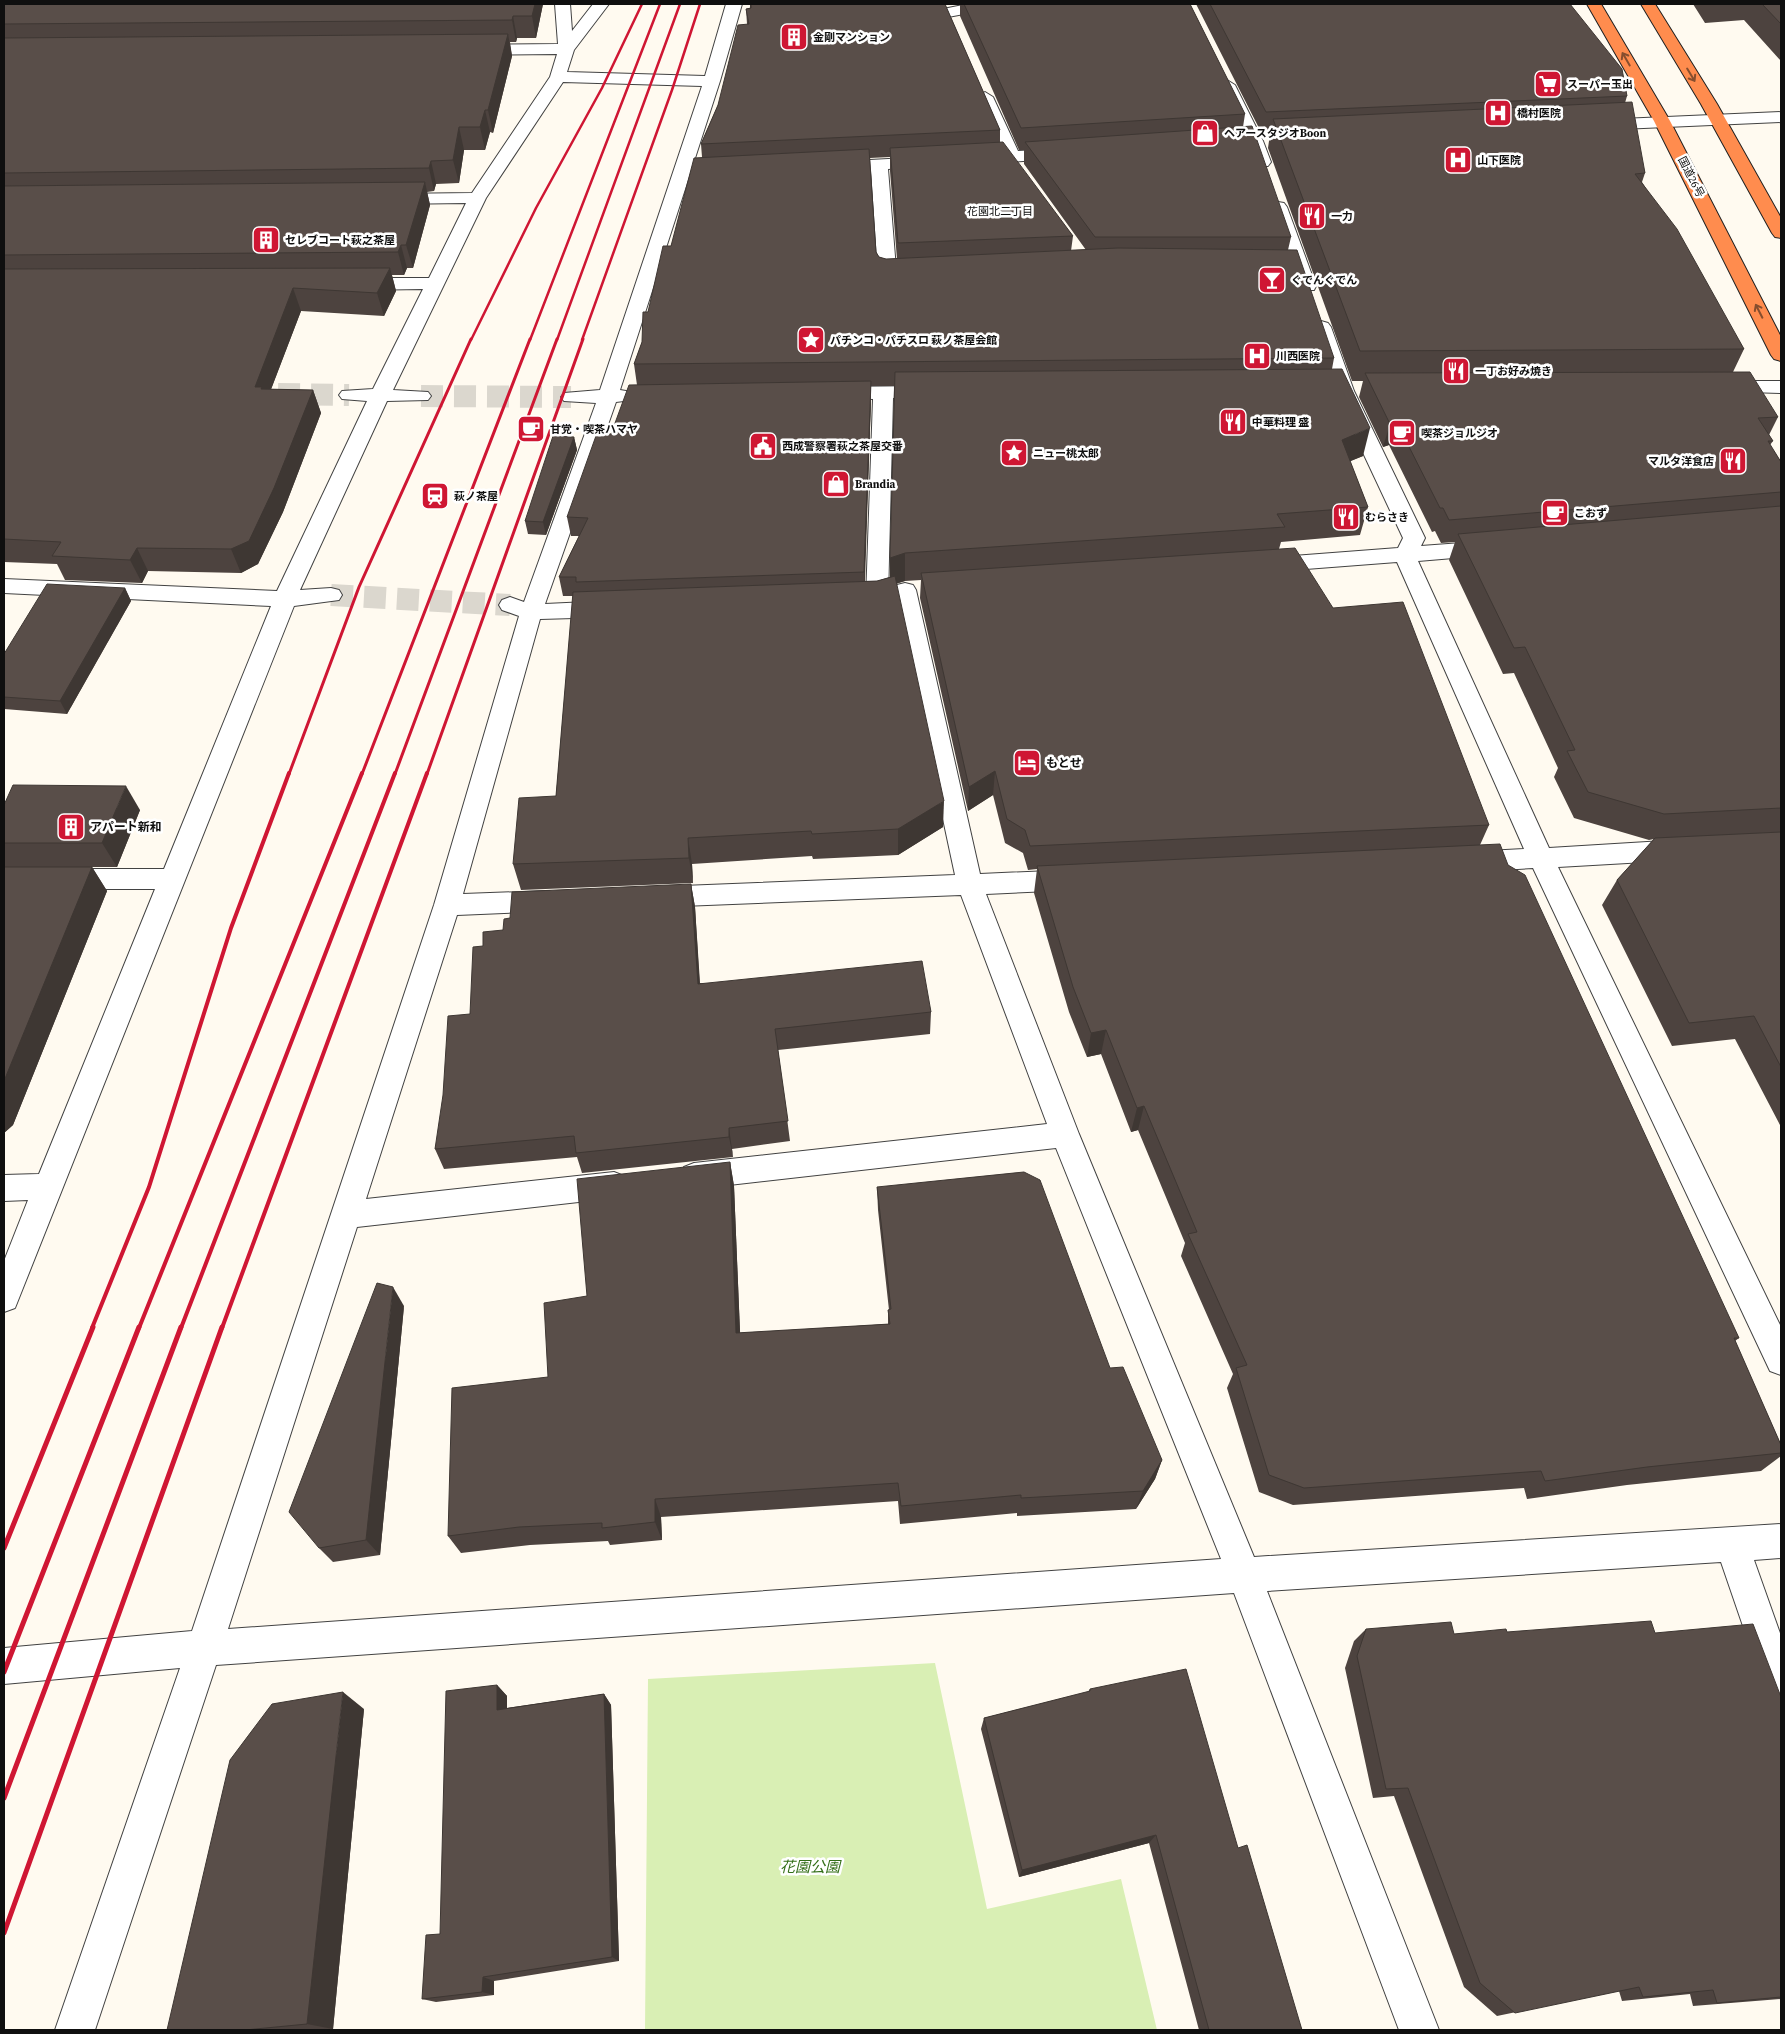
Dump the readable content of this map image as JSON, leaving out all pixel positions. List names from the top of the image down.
{
  "streets": {
    "highway": ["国道26号"]
  },
  "districts": ["花園北二丁目"],
  "parks": ["花園公園"],
  "places": {
    "building": ["金剛マンション", "セレブコート萩之茶屋", "アパート新和"],
    "supermarket": ["スーパー玉出"],
    "hospital": ["橋村医院", "山下医院", "川西医院"],
    "shop": ["ヘアースタジオBoon", "Brandia"],
    "restaurant": [
      "一力",
      "一丁お好み焼き",
      "中華料理 盛",
      "マルタ洋食店",
      "むらさき"
    ],
    "bar": ["ぐでんぐでん"],
    "place": ["パチンコ・パチスロ 萩ノ茶屋会館", "ニュー桃太郎"],
    "cafe": ["甘党・喫茶ハマヤ", "喫茶ジョルジオ", "こおず"],
    "public building": ["西成警察署萩之茶屋交番"],
    "station": ["萩ノ茶屋"],
    "hotel": ["もとせ"]
  }
}
